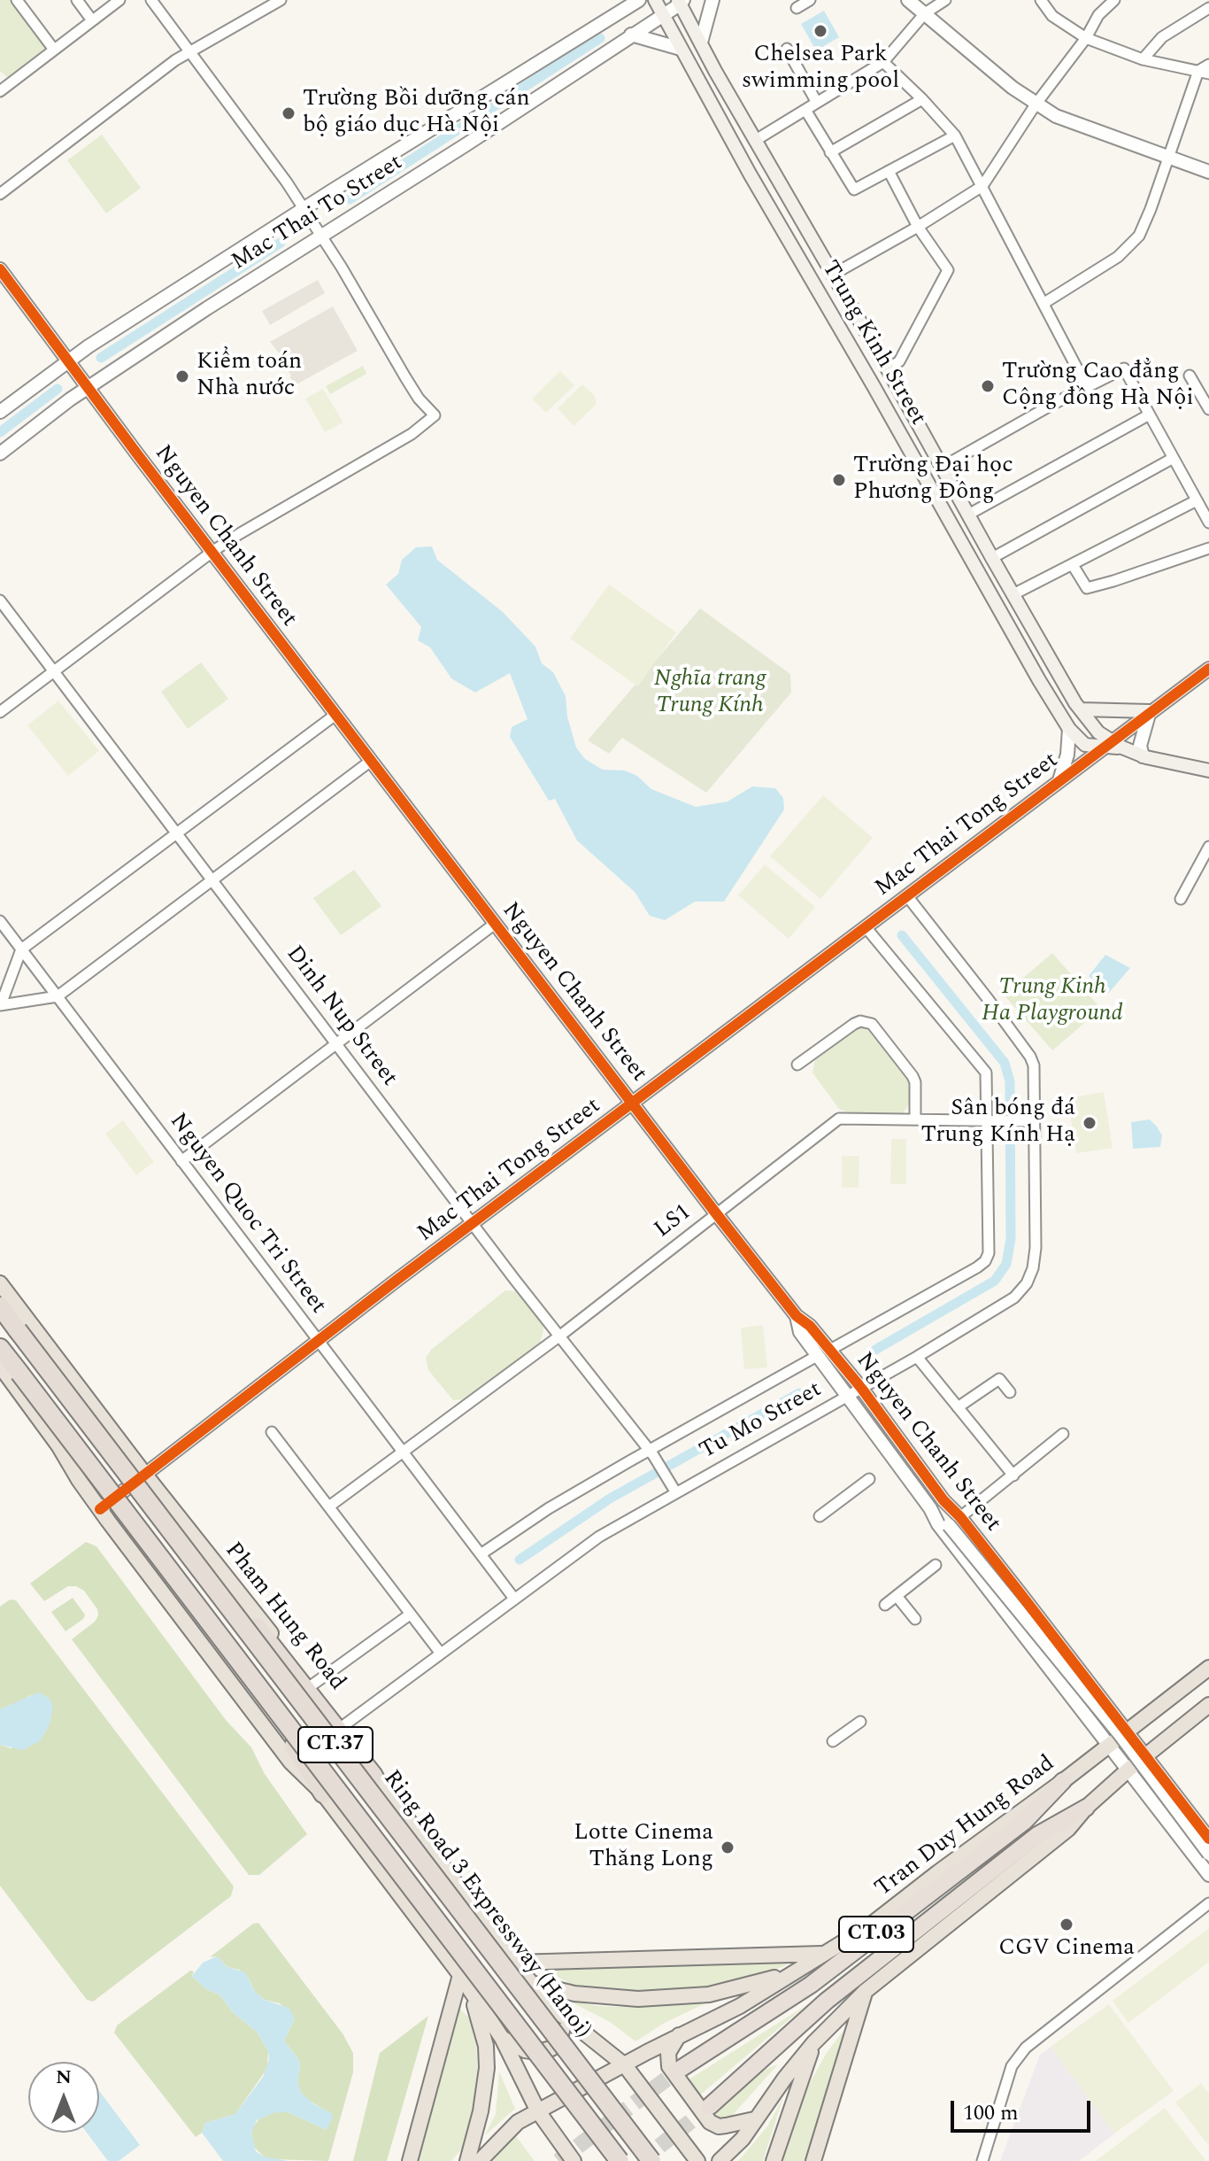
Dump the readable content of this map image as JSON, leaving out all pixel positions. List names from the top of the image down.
{
  "streets": {
    "highway": ["CT.37", "Ring Road 3 Expressway (Hanoi)", "CT.03"],
    "main road": ["Trung Kinh Street", "Pham Hung Road", "Tran Duy Hung Road"],
    "street": [
      "Mac Thai To Street",
      "Nguyen Chanh Street",
      "Mac Thai Tong Street",
      "Dinh Nup Street",
      "Nguyen Quoc Tri Street",
      "LS1",
      "Tu Mo Street"
    ]
  },
  "crossings": [
    ["Mac Thai To Street", "Trung Kinh Street"],
    ["Mac Thai To Street", "Nguyen Chanh Street"],
    ["Trung Kinh Street", "Mac Thai Tong Street"],
    ["Nguyen Chanh Street", "Mac Thai Tong Street"],
    ["Nguyen Chanh Street", "LS1"],
    ["Nguyen Chanh Street", "Tu Mo Street"],
    ["Nguyen Chanh Street", "Tran Duy Hung Road"],
    ["Mac Thai Tong Street", "Dinh Nup Street"],
    ["Mac Thai Tong Street", "Nguyen Quoc Tri Street"],
    ["Mac Thai Tong Street", "Tu Mo Street"],
    ["Mac Thai Tong Street", "Pham Hung Road"],
    ["Dinh Nup Street", "LS1"],
    ["Dinh Nup Street", "Tu Mo Street"],
    ["Nguyen Quoc Tri Street", "LS1"],
    ["Nguyen Quoc Tri Street", "Tu Mo Street"],
    ["LS1", "Tu Mo Street"],
    ["Tu Mo Street", "Pham Hung Road"],
    ["Pham Hung Road", "Tran Duy Hung Road"],
    ["Tran Duy Hung Road", "CT.03"]
  ],
  "parks": ["Nghĩa trang Trung Kính", "Trung Kinh Ha Playground"],
  "places": [
    "Chelsea Park swimming pool",
    "Trường Bồi dưỡng cán bộ giáo dục Hà Nội",
    "Kiểm toán Nhà nước",
    "Trường Cao đẳng Cộng đồng Hà Nội",
    "Trường Đại học Phương Đông",
    "Sân bóng đá Trung Kính Hạ",
    "Lotte Cinema Thăng Long",
    "CGV Cinema"
  ],
  "scale_bar": "100 m",
  "north": "top"
}
